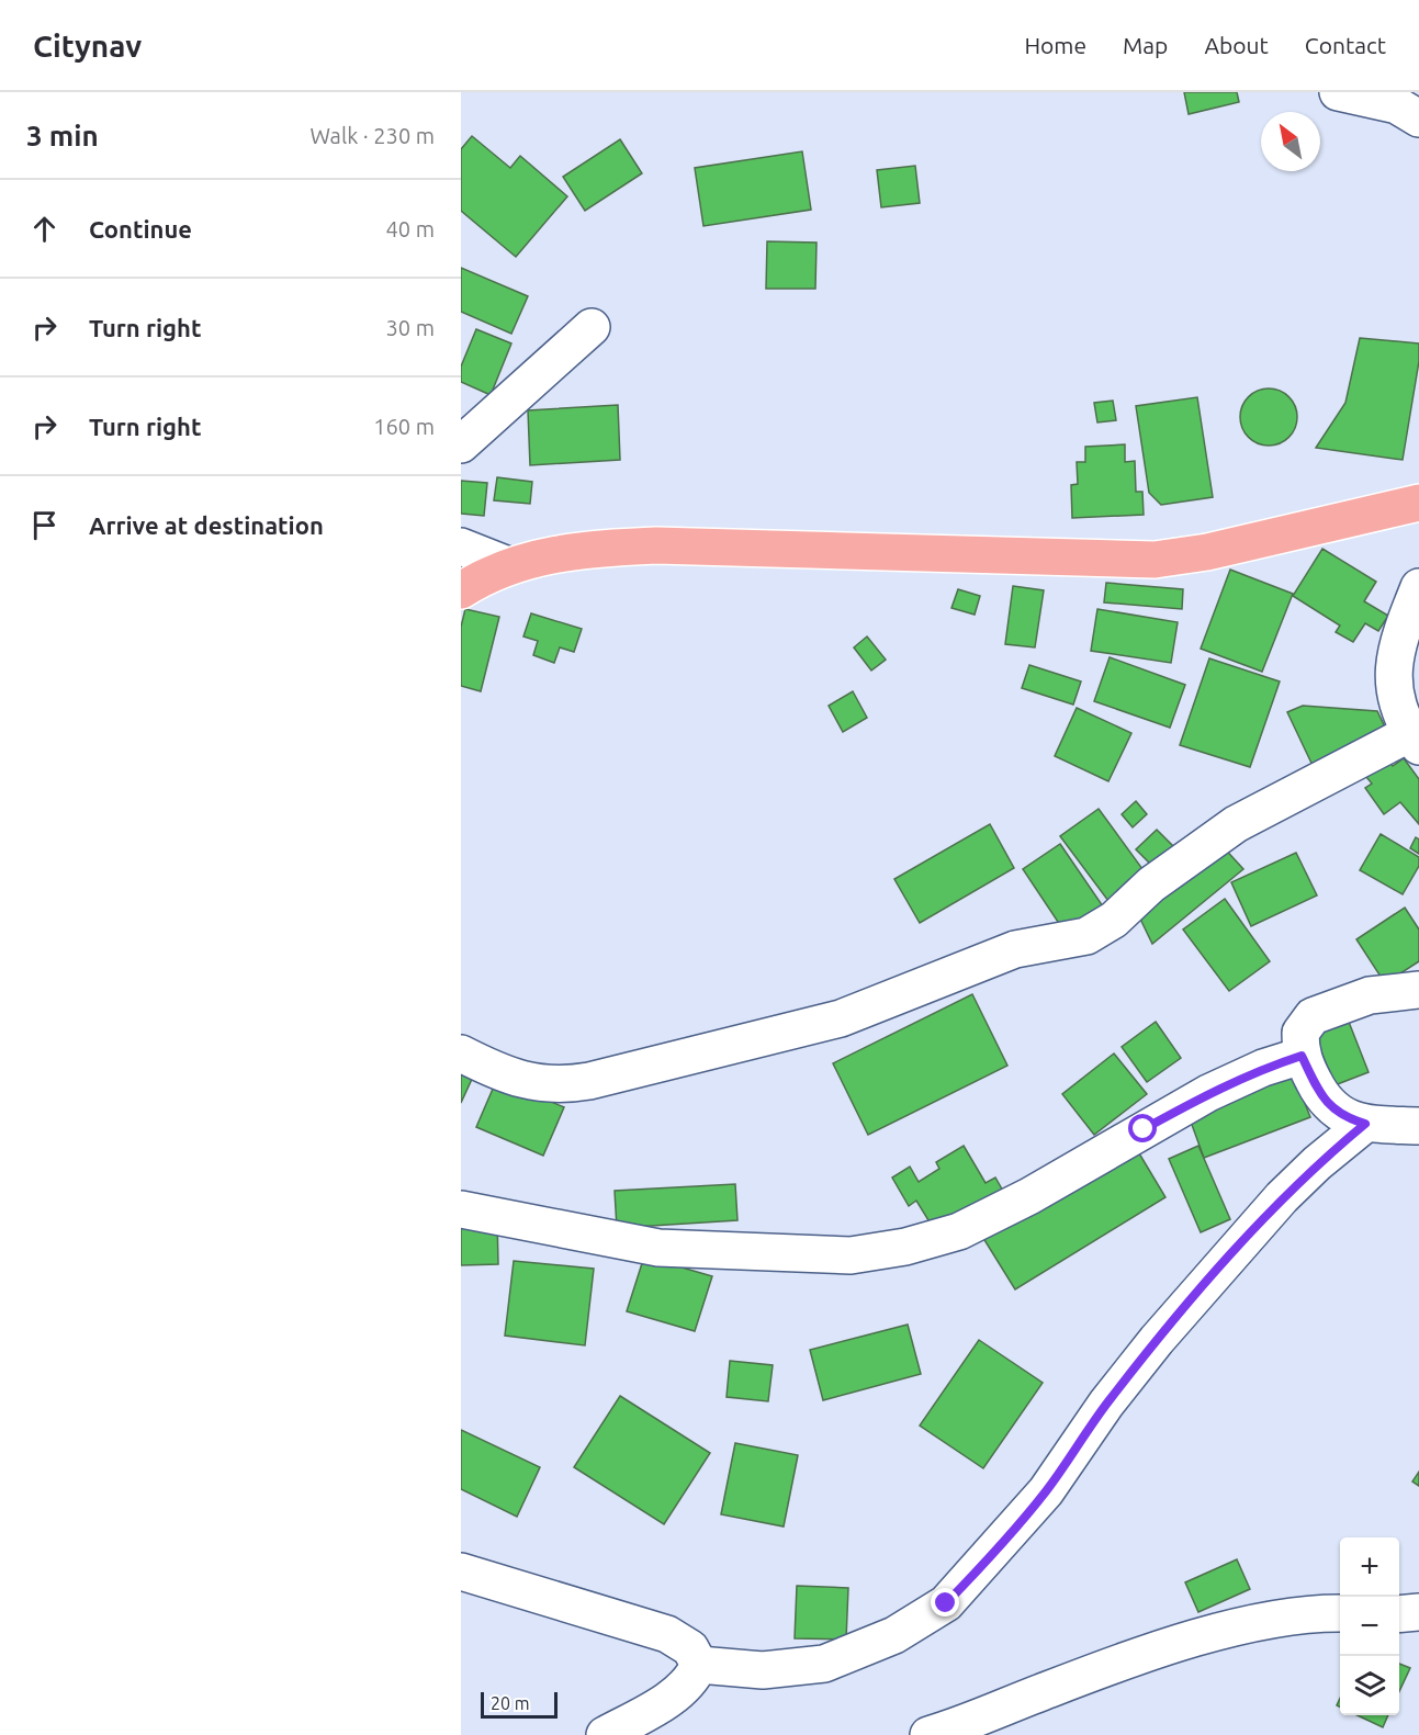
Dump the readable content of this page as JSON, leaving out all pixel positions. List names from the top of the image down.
{
  "scale_bar": "20 m",
  "north": "top left",
  "page": {
    "header": "Citynav",
    "nav": [
      "Home",
      "Map",
      "About",
      "Contact"
    ],
    "heading": ["3 min", "Walk · 230 m"],
    "list": [
      ["Continue", "40 m"],
      ["Turn right", "30 m"],
      ["Turn right", "160 m"],
      "Arrive at destination"
    ],
    "map_buttons": ["+", "−"],
    "scale": "20 m"
  }
}
